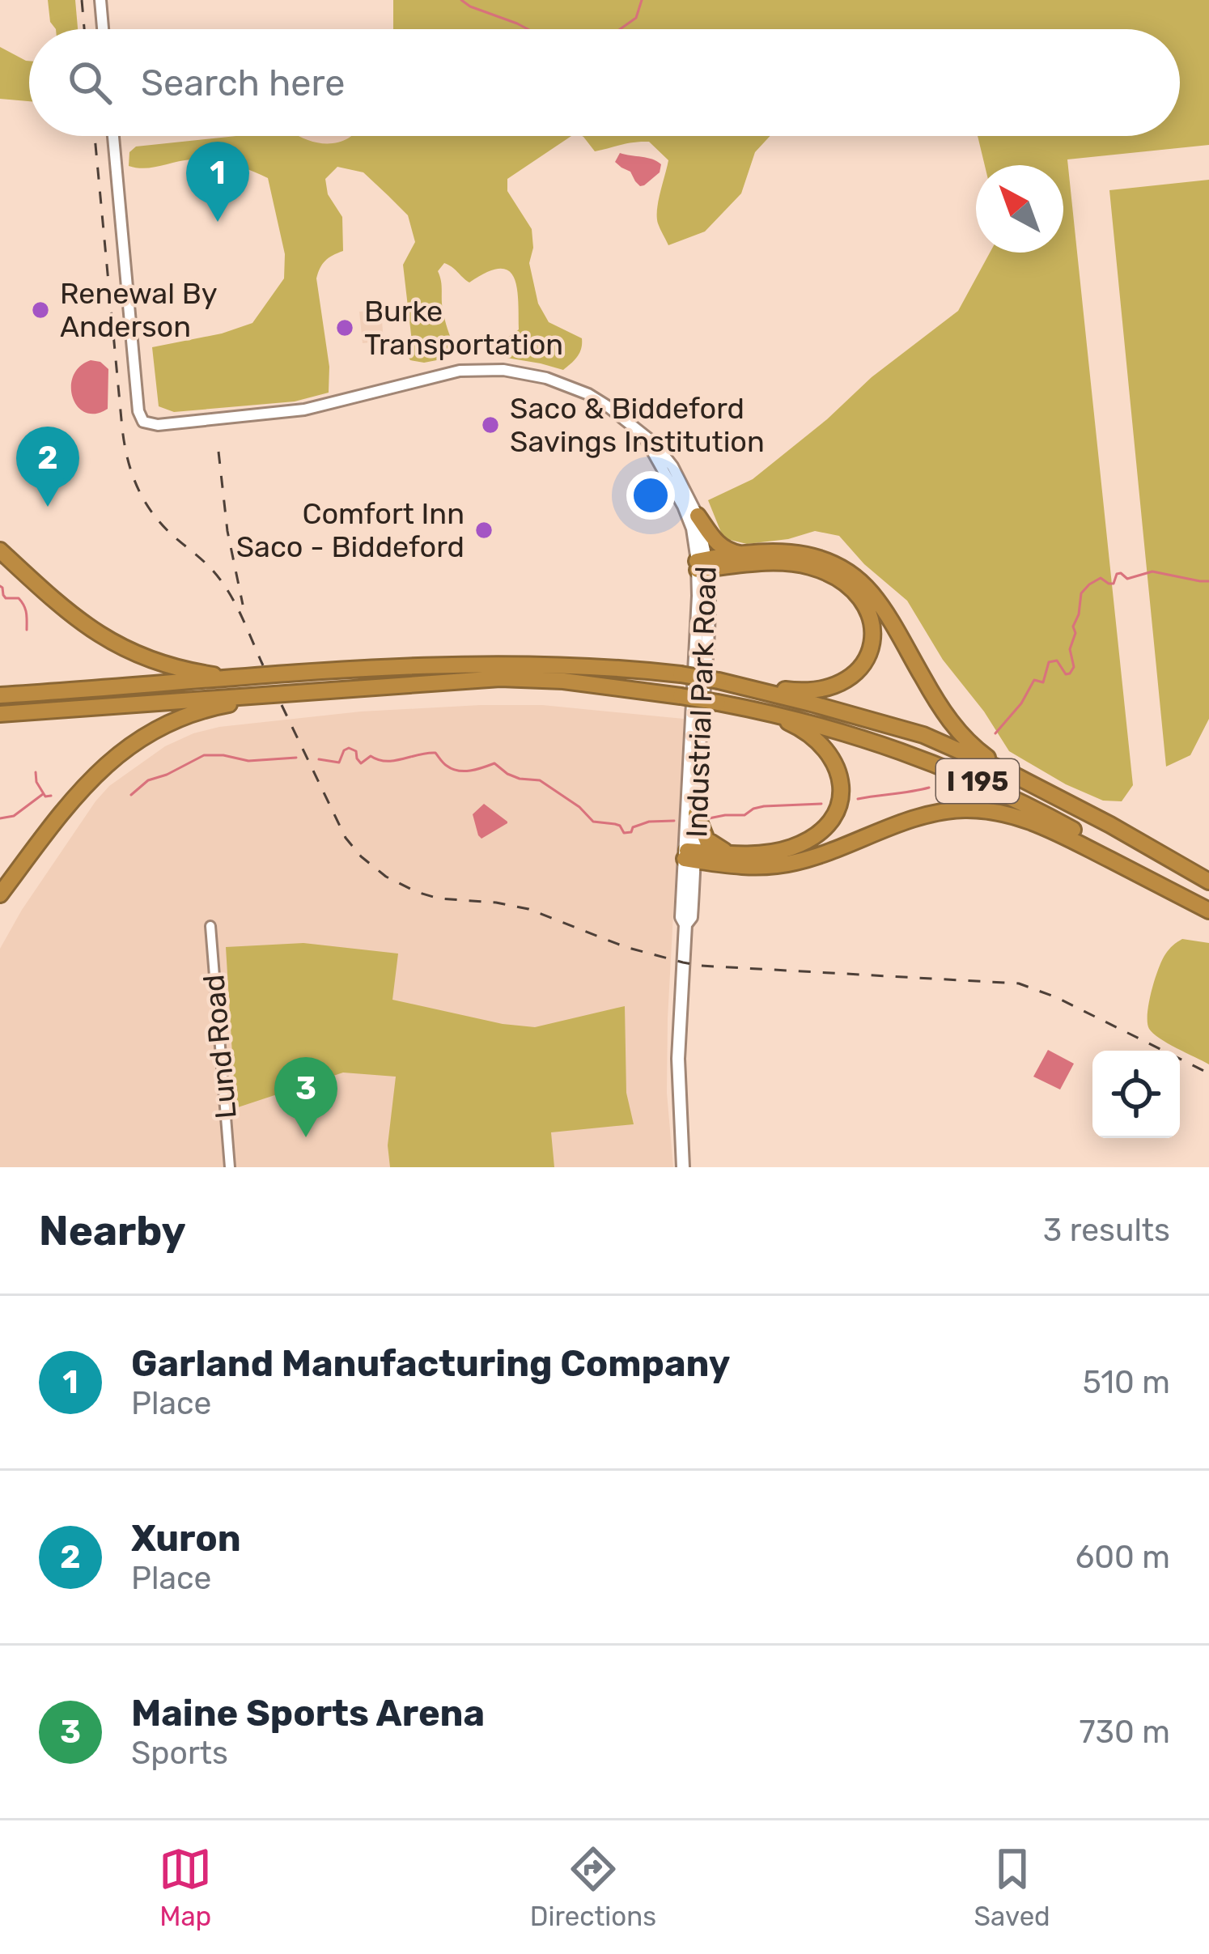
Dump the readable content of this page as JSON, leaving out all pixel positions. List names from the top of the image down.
{
  "streets": {
    "highway": ["I 195"],
    "main road": ["Industrial Park Road"],
    "street": ["Lund Road"]
  },
  "places": [
    "Renewal By Anderson",
    "Burke Transportation",
    "Saco & Biddeford Savings Institution",
    "Comfort Inn Saco - Biddeford"
  ],
  "north": "top left",
  "page": {
    "search": "Search here",
    "pins": ["1", "2", "3"],
    "heading": ["Nearby", "3 results"],
    "list": [
      {
        "mark": "1",
        "name": "Garland Manufacturing Company",
        "note": "Place",
        "value": "510 m"
      },
      {
        "mark": "2",
        "name": "Xuron",
        "note": "Place",
        "value": "600 m"
      },
      {
        "mark": "3",
        "name": "Maine Sports Arena",
        "note": "Sports",
        "value": "730 m"
      }
    ],
    "nav": ["Map", "Directions", "Saved"]
  }
}
